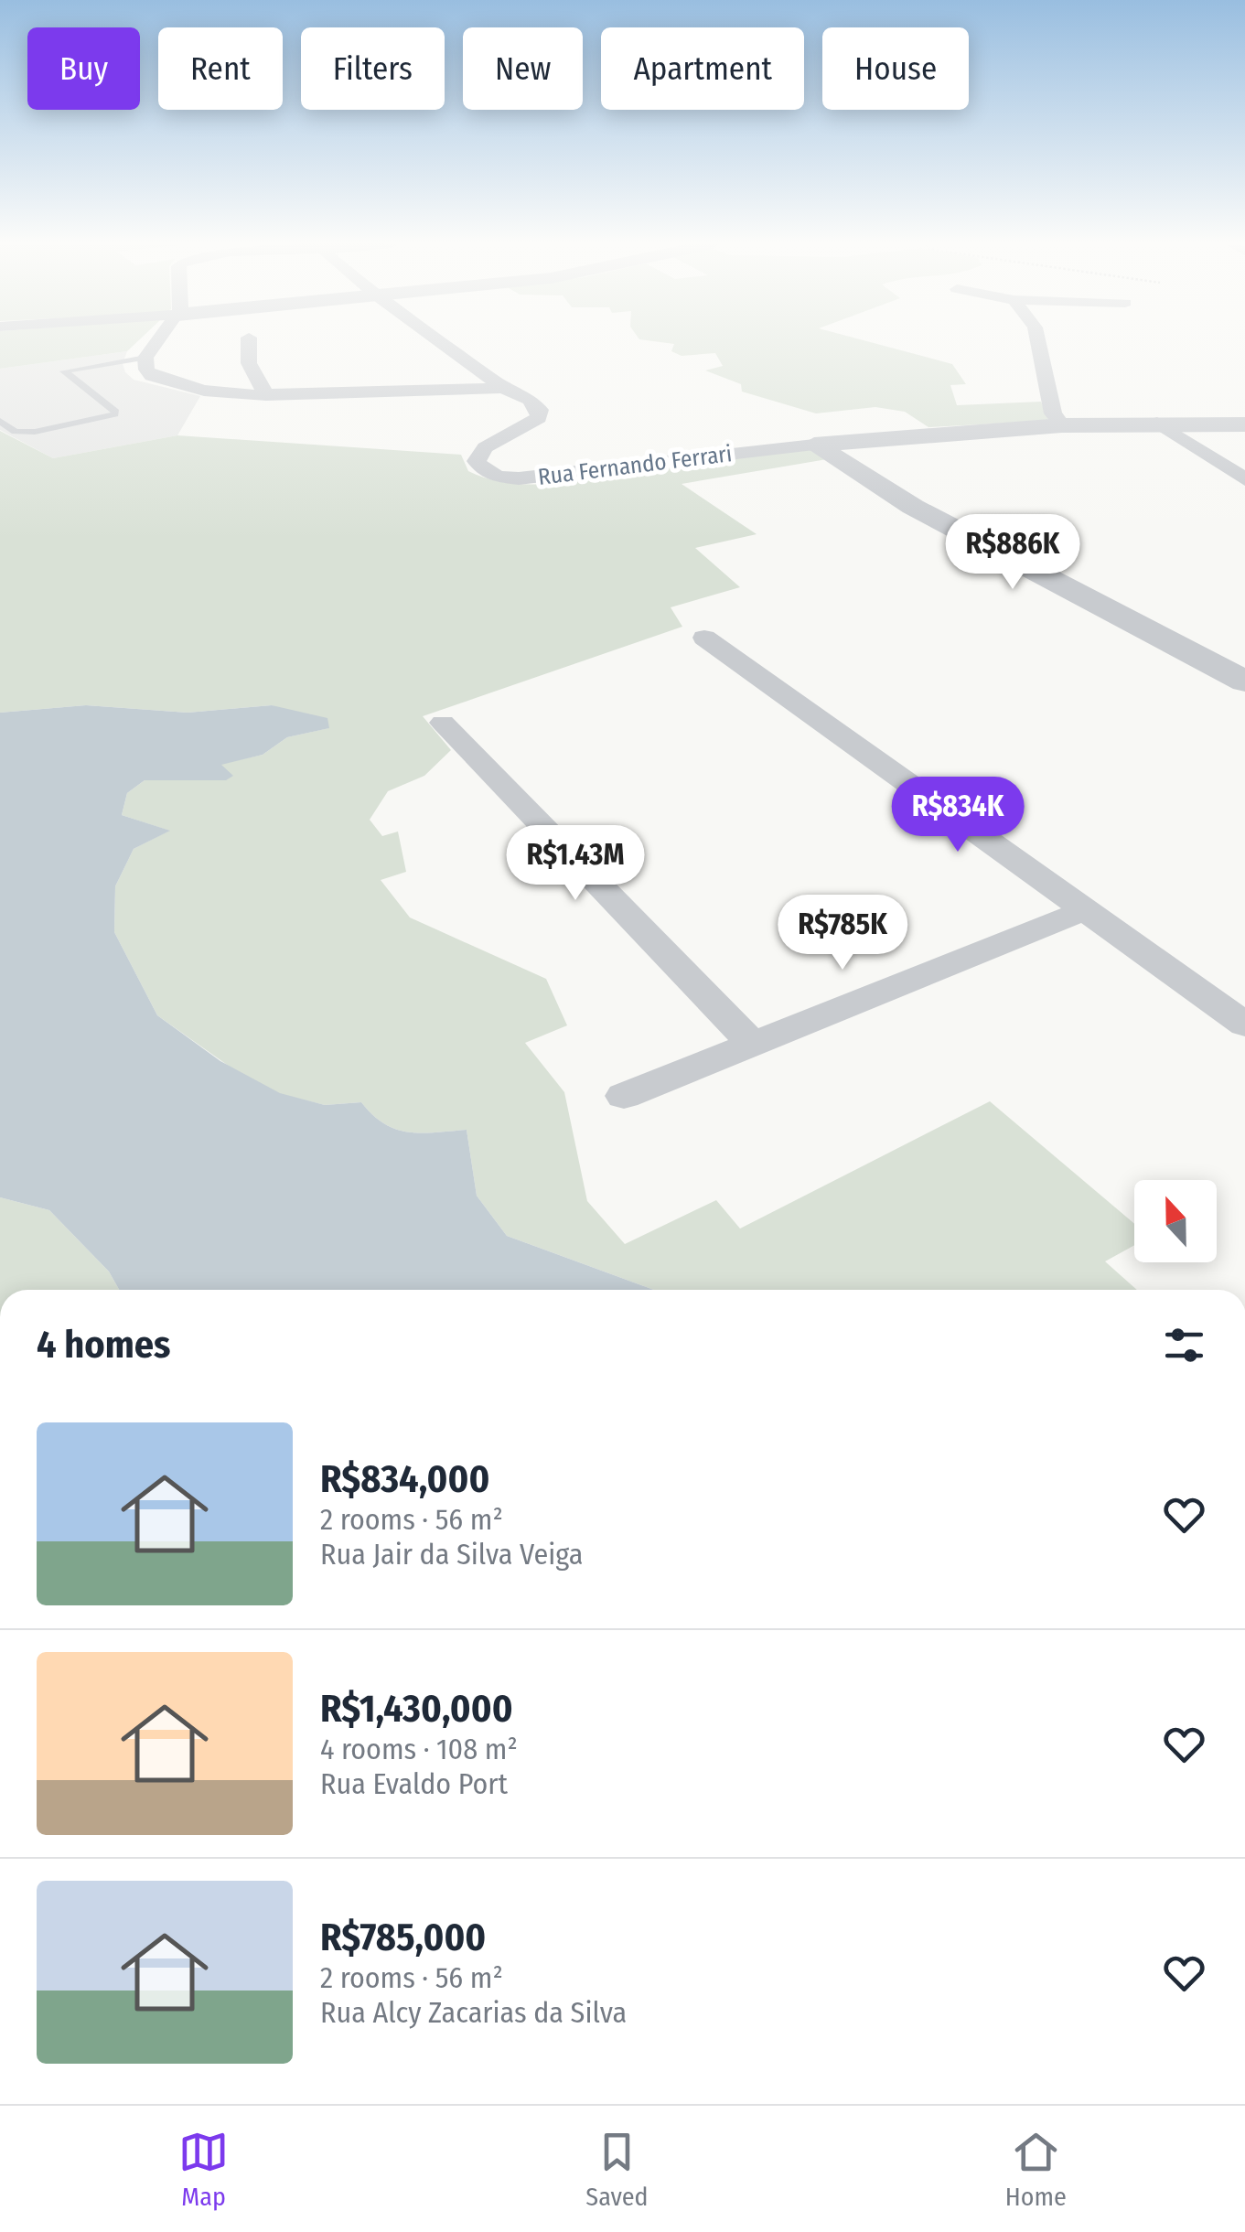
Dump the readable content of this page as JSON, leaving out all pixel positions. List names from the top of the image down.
{
  "streets": {
    "street": ["Rua Fernando Ferrari"]
  },
  "north": "top",
  "page": {
    "chip": [
      "Buy",
      "Rent",
      "Filters",
      "New",
      "Apartment",
      "House"
    ],
    "price": [
      "R$886K",
      "R$834K",
      "R$1.43M",
      "R$785K"
    ],
    "heading": "4 homes",
    "list": [
      {
        "name": "R$834,000",
        "note": "2 rooms · 56 m² · Rua Jair da Silva Veiga"
      },
      {
        "name": "R$1,430,000",
        "note": "4 rooms · 108 m² · Rua Evaldo Port"
      },
      {
        "name": "R$785,000",
        "note": "2 rooms · 56 m² · Rua Alcy Zacarias da Silva"
      }
    ],
    "tabs": ["Map", "Saved", "Home"]
  }
}
